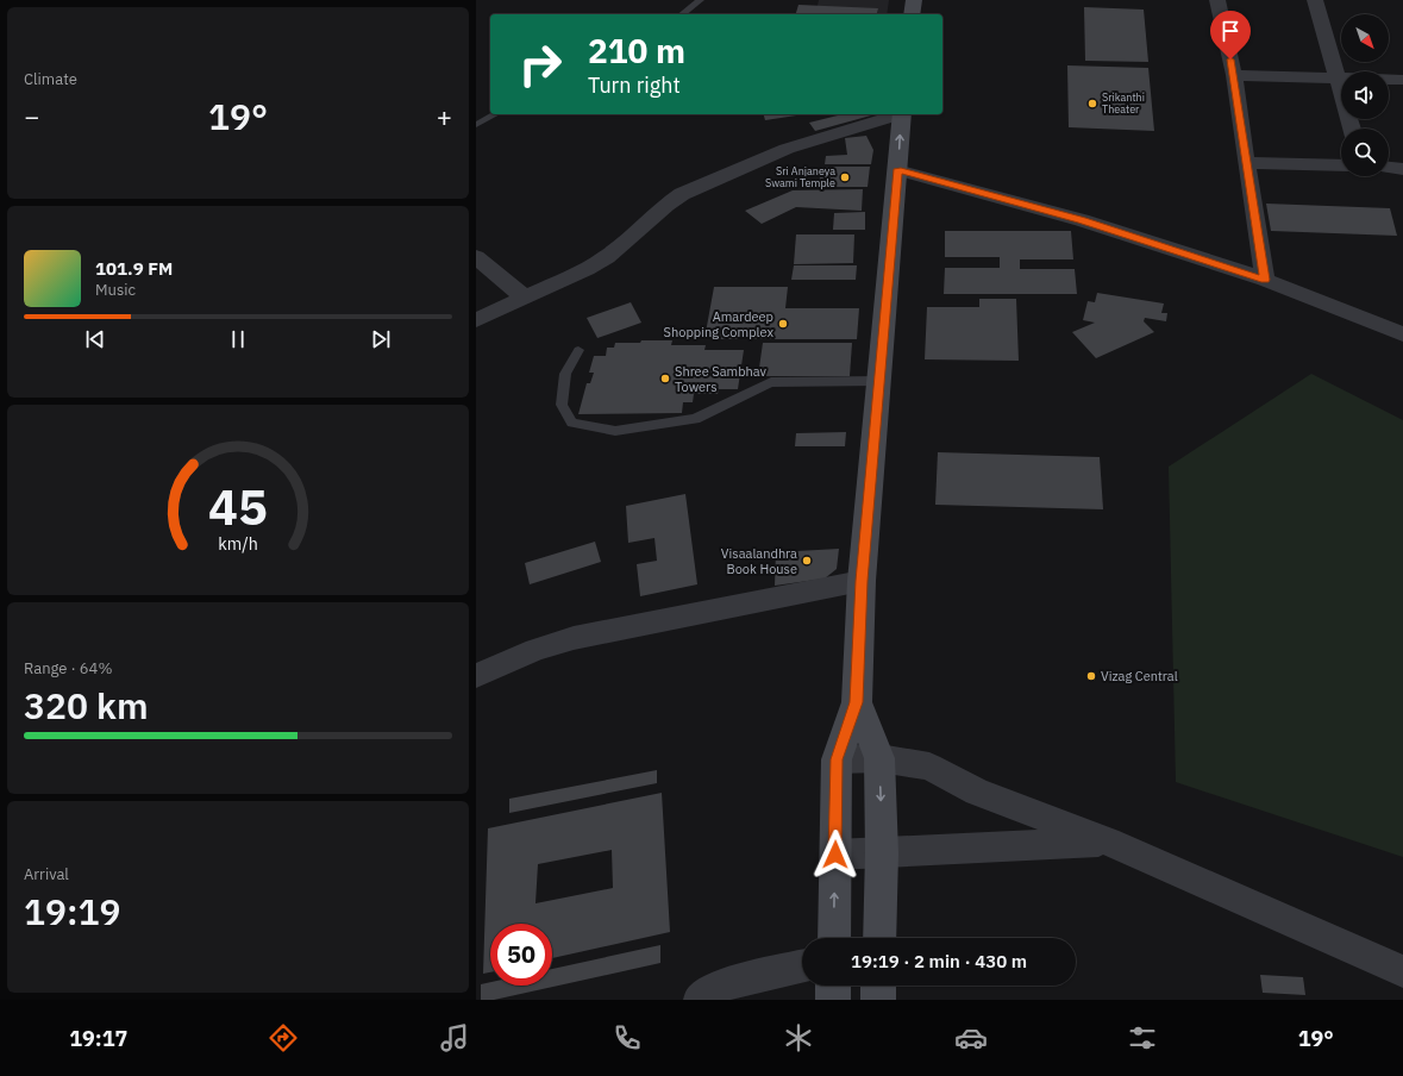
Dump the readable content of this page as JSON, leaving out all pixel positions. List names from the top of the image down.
{
  "places": [
    "Srikanthi Theater",
    "Sri Anjaneya Swami Temple",
    "Amardeep Shopping Complex",
    "Shree Sambhav Towers",
    "Visaalandhra Book House",
    "Vizag Central"
  ],
  "north": "bottom right",
  "page": {
    "tile": [
      "Climate",
      ["Range · 64%", "320 km"],
      ["Arrival", "19:19"]
    ],
    "turn": ["210 m", "Turn right"],
    "heat": ["−", "19°", "+"],
    "song": ["101.9 FM", "Music"],
    "limit": "50",
    "trip": "19:19 · 2 min · 430 m",
    "tabs": ["19:17", "19°"],
    "gauge": ["45", "km/h"]
  }
}
